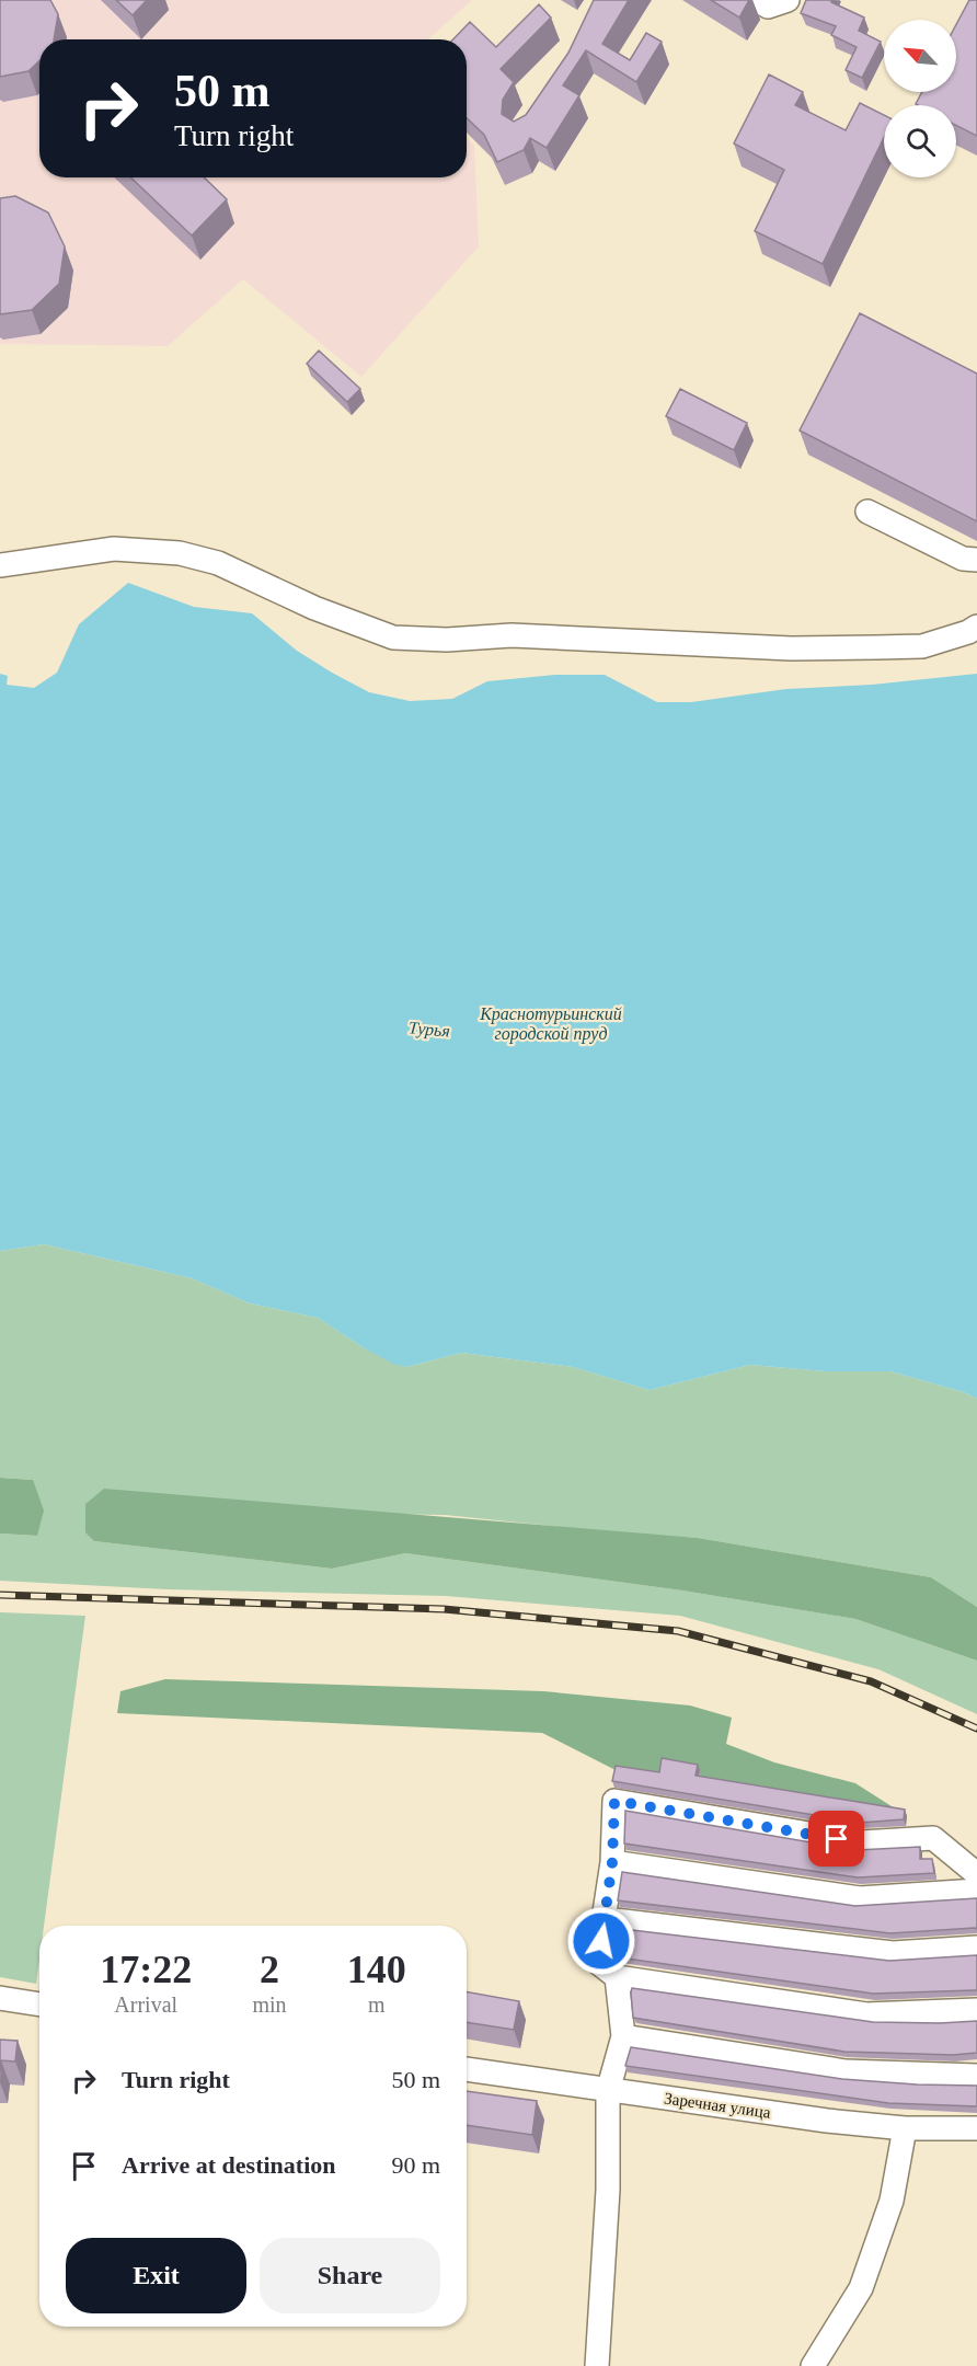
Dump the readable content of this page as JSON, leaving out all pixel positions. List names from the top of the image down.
{
  "streets": {
    "street": ["Заречная улица"]
  },
  "water": ["Краснотурьинский городской пруд", "Турья"],
  "north": "top left",
  "page": {
    "turn": ["50 m", "Turn right"],
    "eta": [
      "17:22",
      "Arrival",
      "2",
      "min",
      "140",
      "m"
    ],
    "list": [
      {
        "name": "Turn right",
        "value": "50 m"
      },
      {
        "name": "Arrive at destination",
        "value": "90 m"
      }
    ],
    "buttons": ["Exit", "Share"]
  }
}
